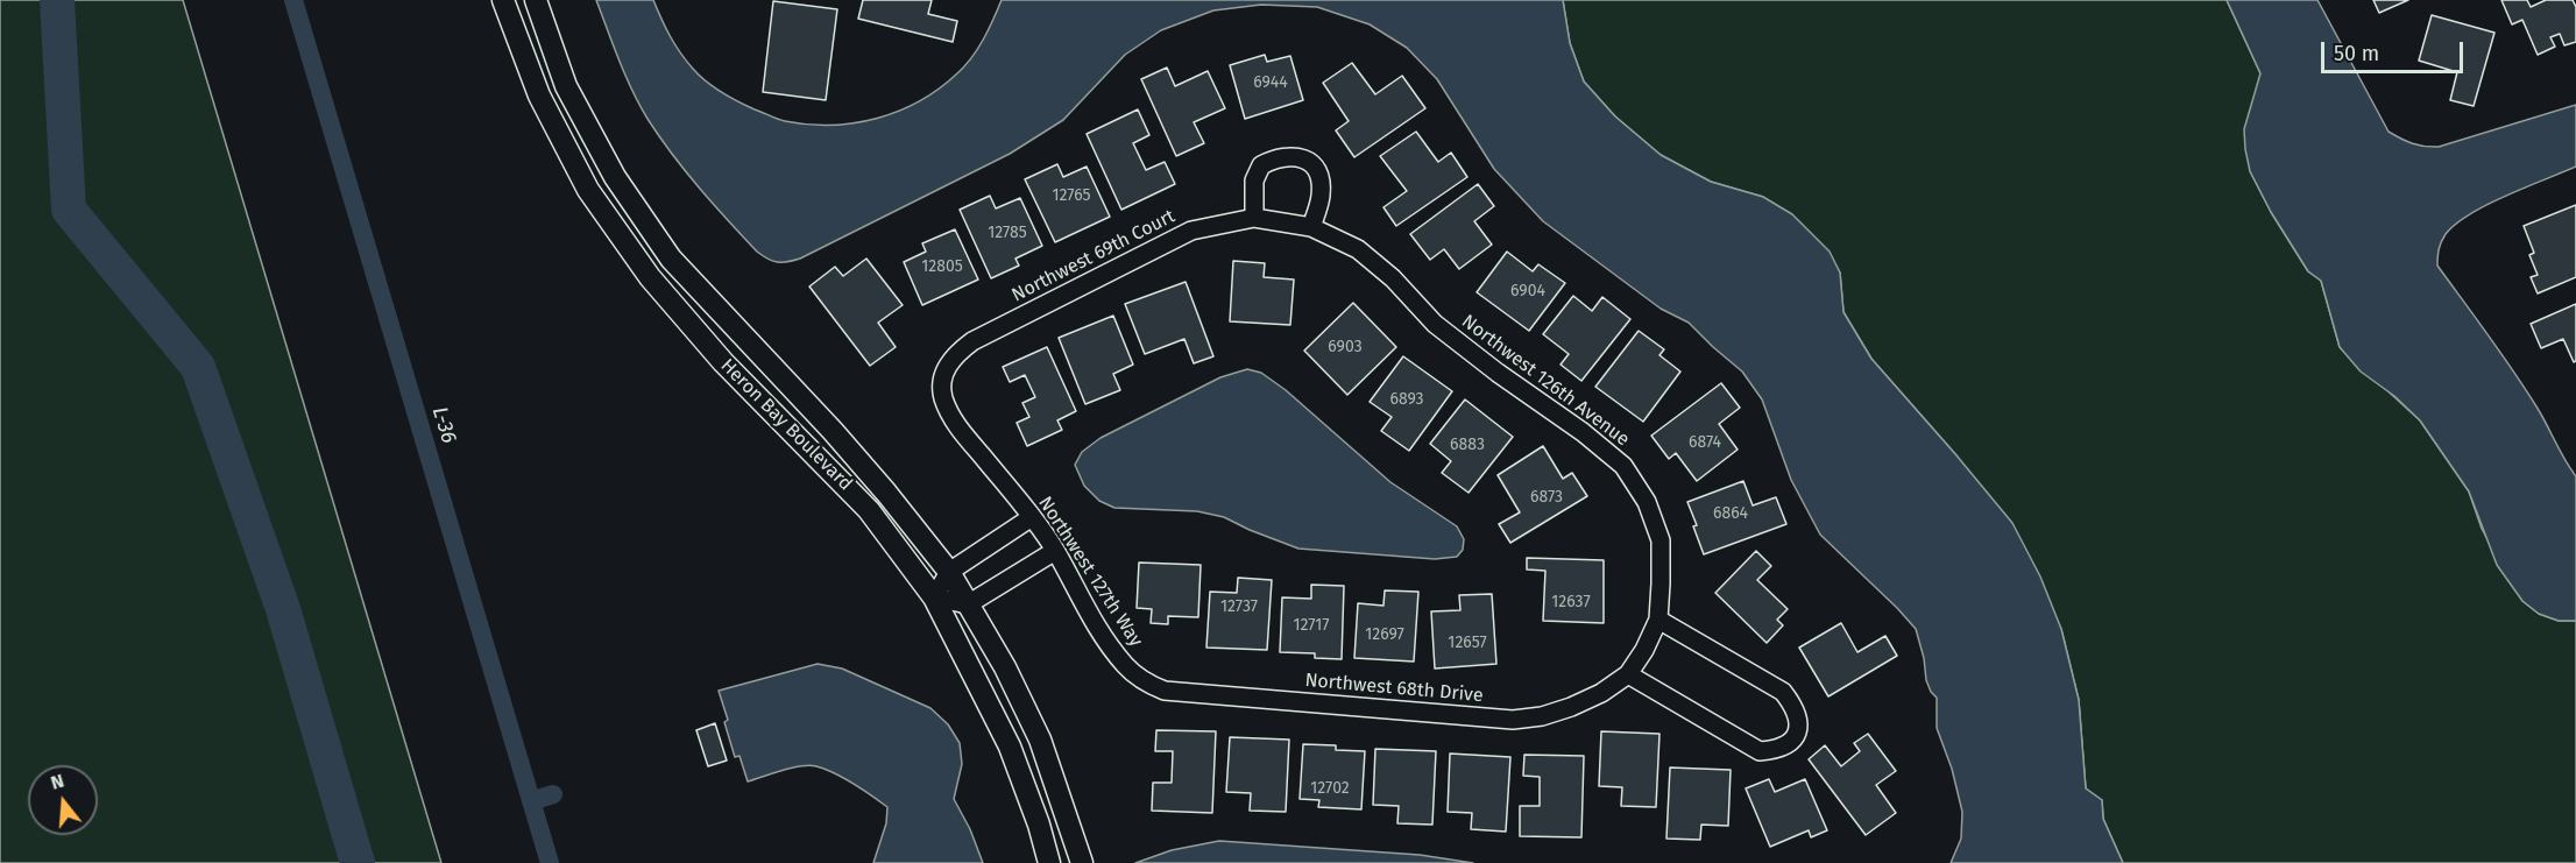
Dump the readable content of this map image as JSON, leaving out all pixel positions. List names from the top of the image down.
{
  "streets": {
    "street": [
      "Northwest 69th Court",
      "Northwest 126th Avenue",
      "Heron Bay Boulevard",
      "Northwest 127th Way",
      "Northwest 68th Drive"
    ]
  },
  "crossings": [
    ["Northwest 69th Court", "Northwest 126th Avenue"],
    ["Northwest 69th Court", "Northwest 127th Way"],
    ["Northwest 126th Avenue", "Northwest 68th Drive"],
    ["Northwest 127th Way", "Northwest 68th Drive"]
  ],
  "water": ["L-36"],
  "house_numbers": [
    "6944",
    "12765",
    "12785",
    "12805",
    "6904",
    "6903",
    "6893",
    "6874",
    "6883",
    "6873",
    "6864",
    "12637",
    "12737",
    "12717",
    "12697",
    "12657",
    "12702"
  ],
  "scale_bar": "50 m",
  "north": "top"
}
